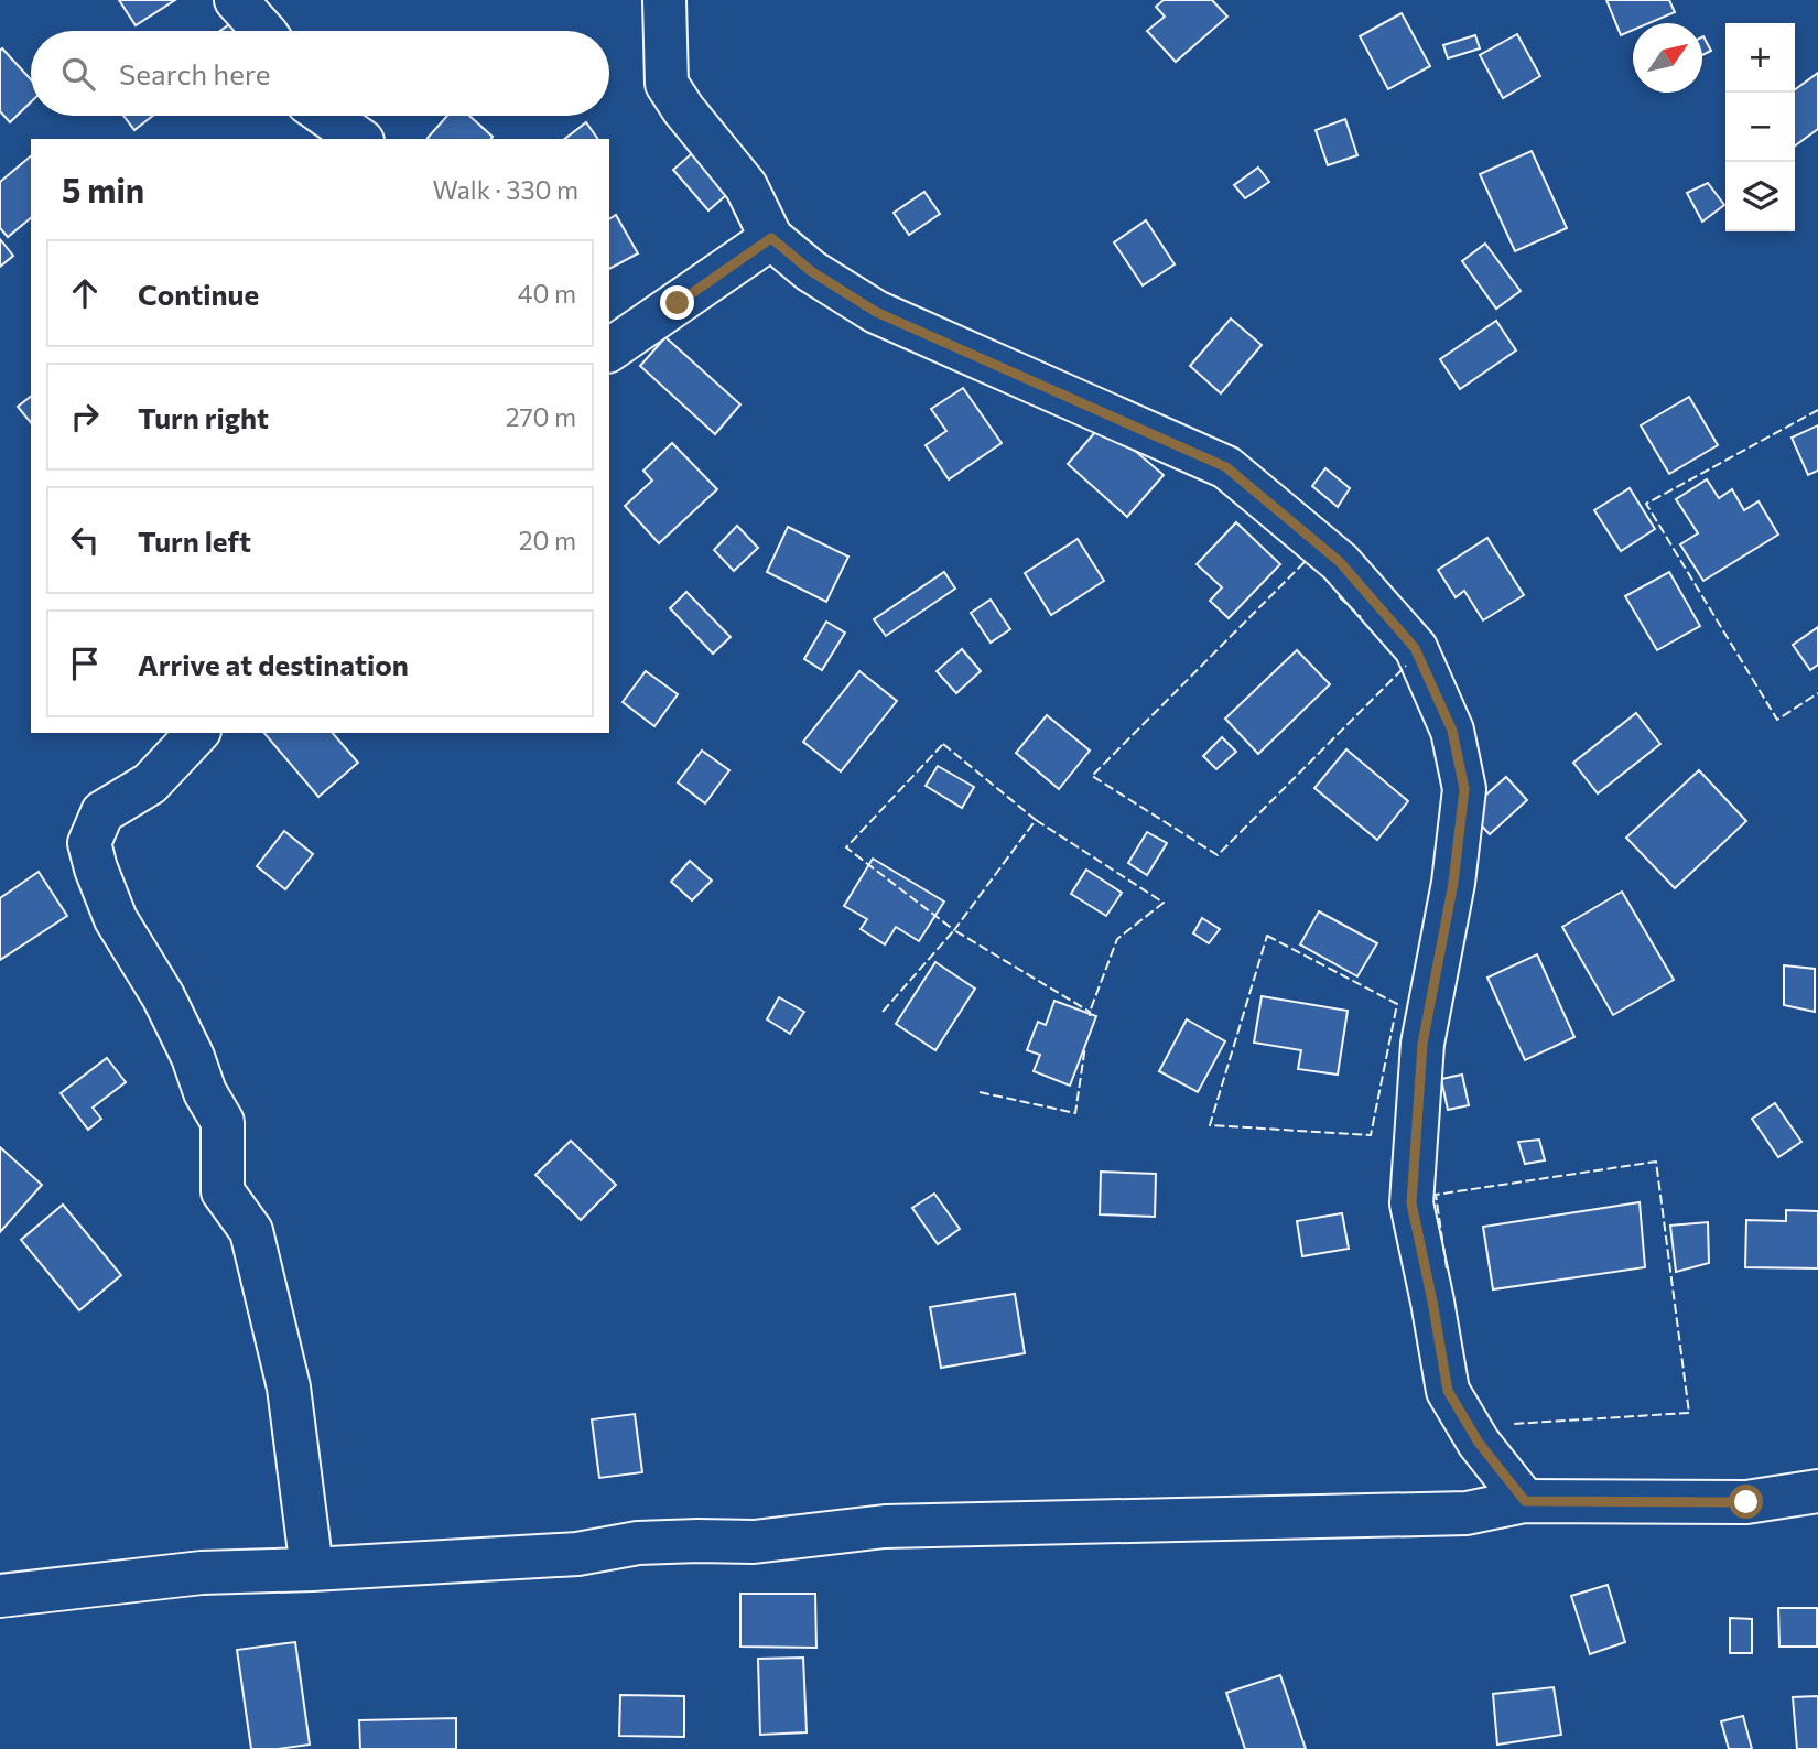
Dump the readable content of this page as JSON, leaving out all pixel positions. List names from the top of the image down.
{
  "north": "top right",
  "page": {
    "map_buttons": ["+", "−"],
    "search": "Search here",
    "heading": ["5 min", "Walk · 330 m"],
    "list": [
      ["Continue", "40 m"],
      ["Turn right", "270 m"],
      ["Turn left", "20 m"],
      "Arrive at destination"
    ]
  }
}
